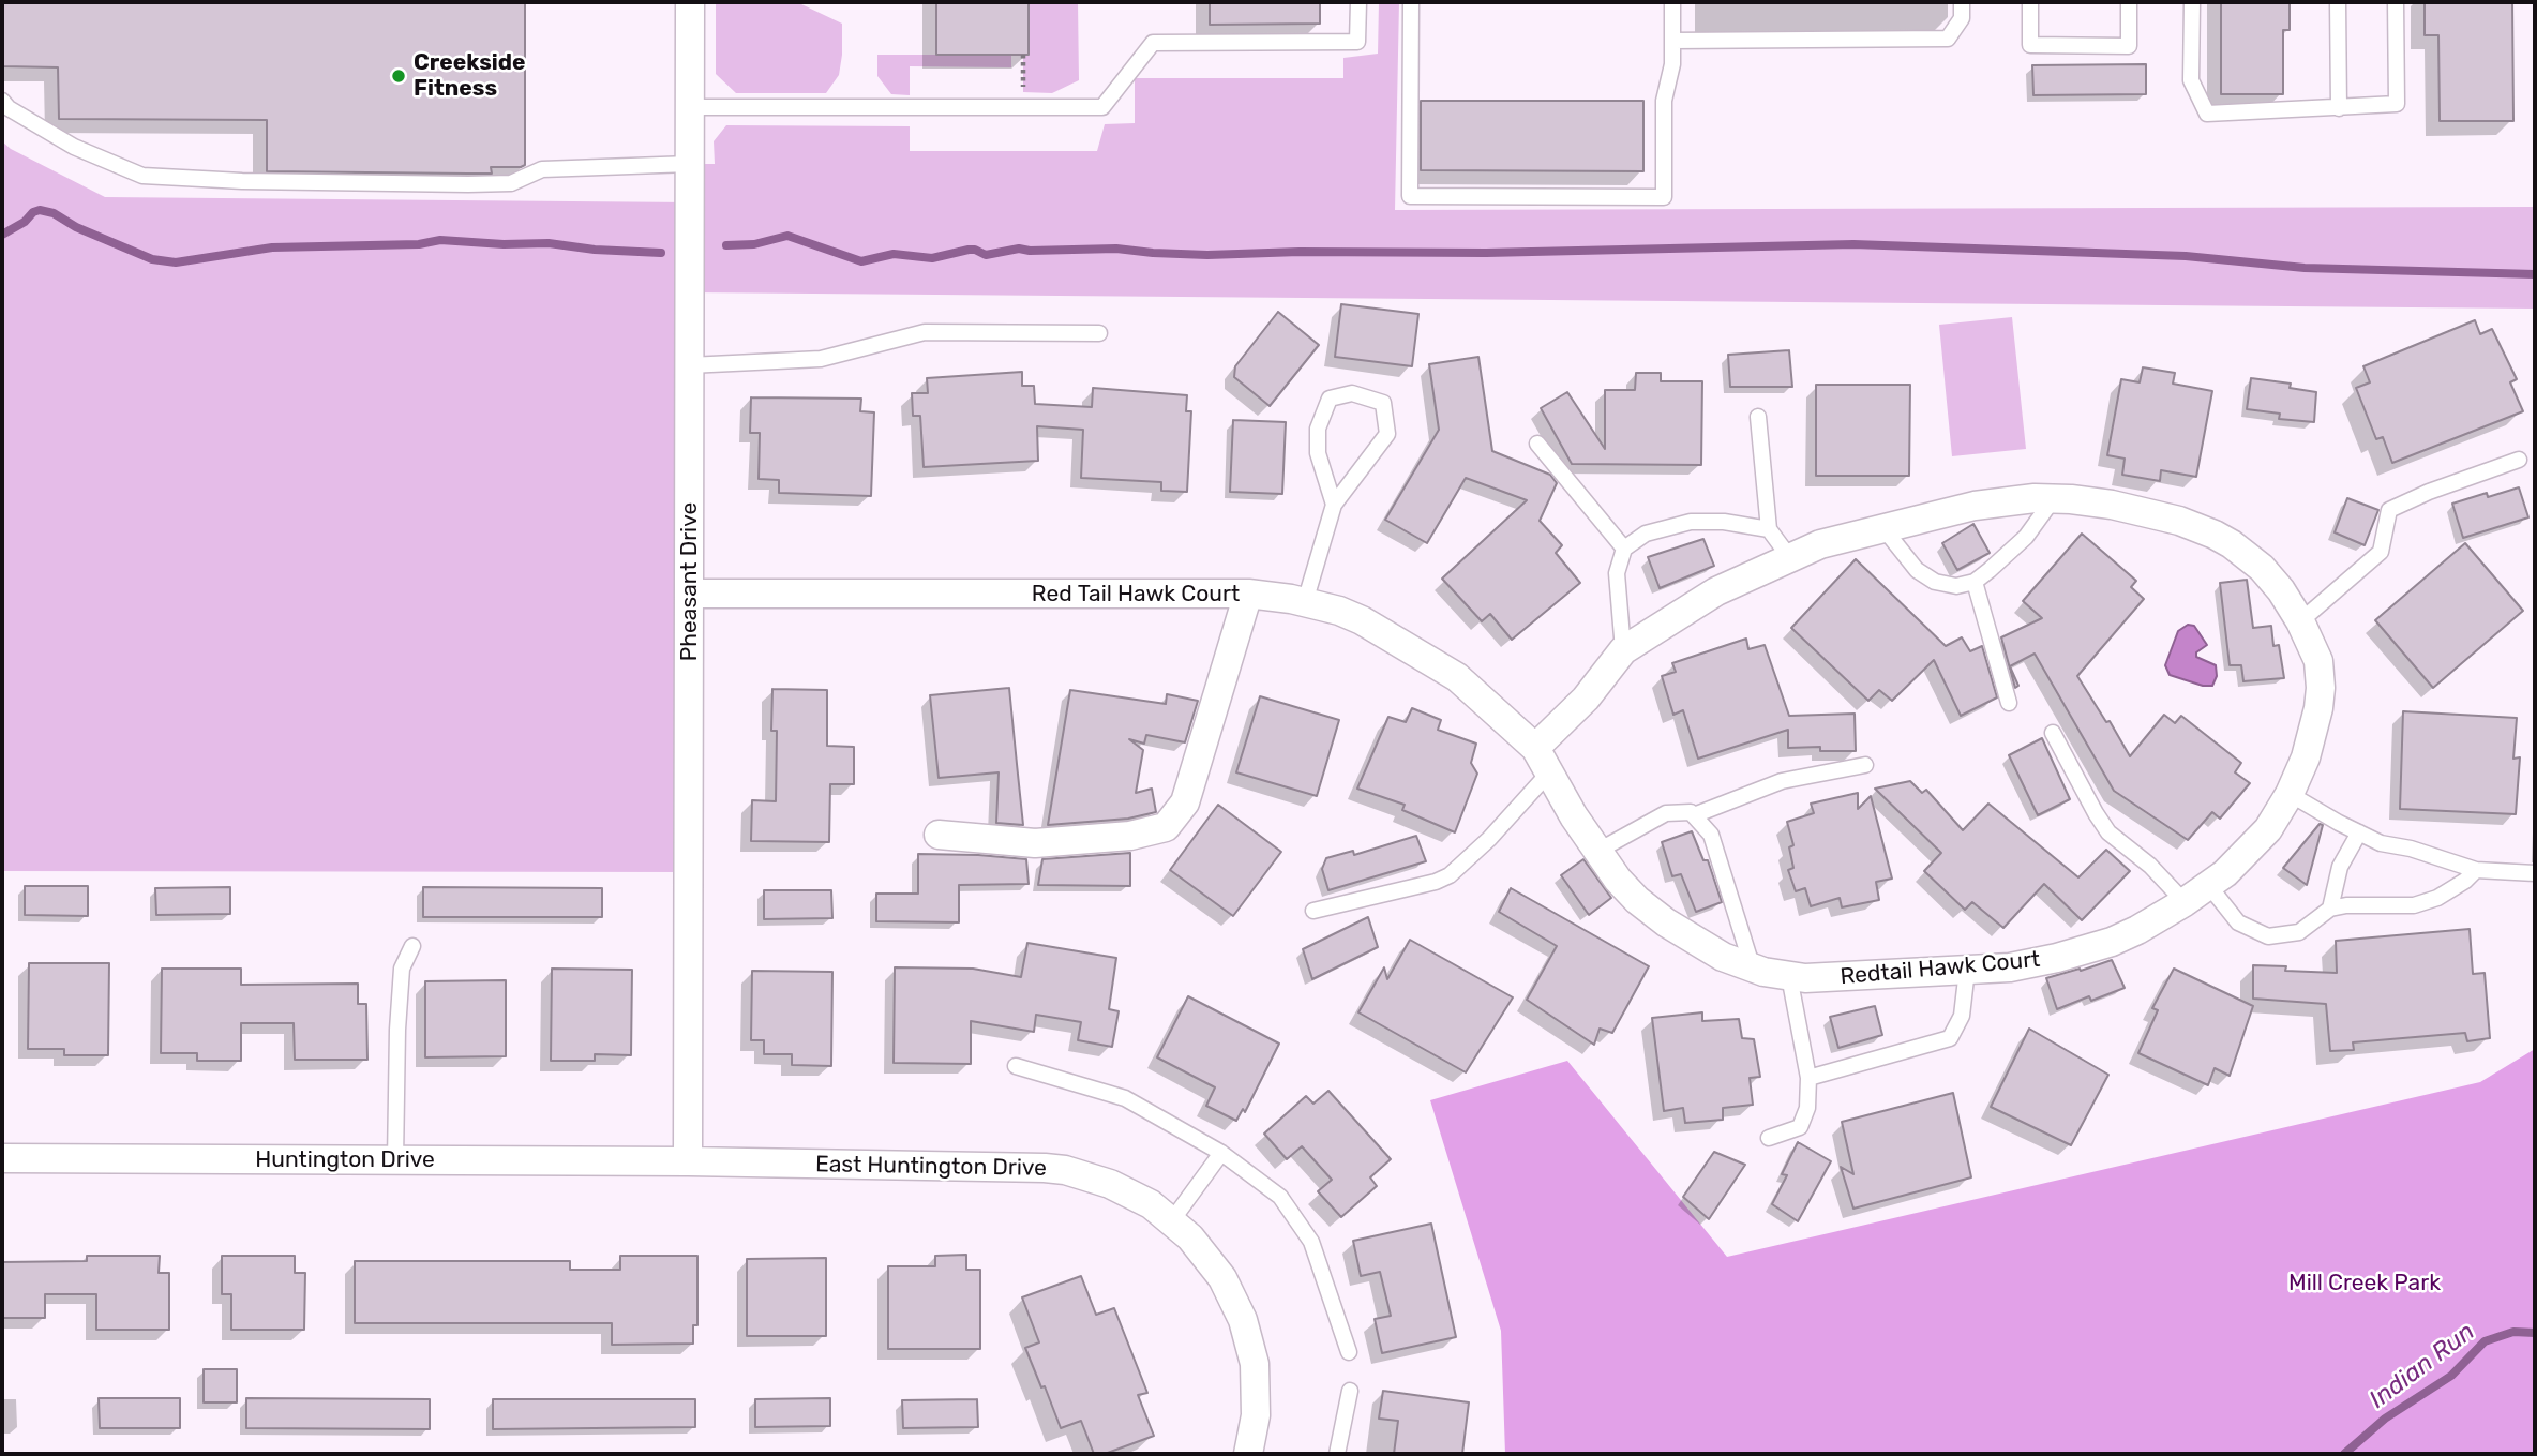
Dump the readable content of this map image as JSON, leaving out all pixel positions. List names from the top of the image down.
{
  "streets": {
    "street": [
      "Pheasant Drive",
      "Red Tail Hawk Court",
      "Redtail Hawk Court",
      "Huntington Drive",
      "East Huntington Drive"
    ]
  },
  "crossings": [
    ["Pheasant Drive", "Red Tail Hawk Court"],
    ["Pheasant Drive", "Huntington Drive"],
    ["Pheasant Drive", "East Huntington Drive"],
    ["Red Tail Hawk Court", "Redtail Hawk Court"],
    ["Huntington Drive", "East Huntington Drive"]
  ],
  "water": ["Indian Run"],
  "parks": ["Mill Creek Park"],
  "places": ["Creekside Fitness"]
}
